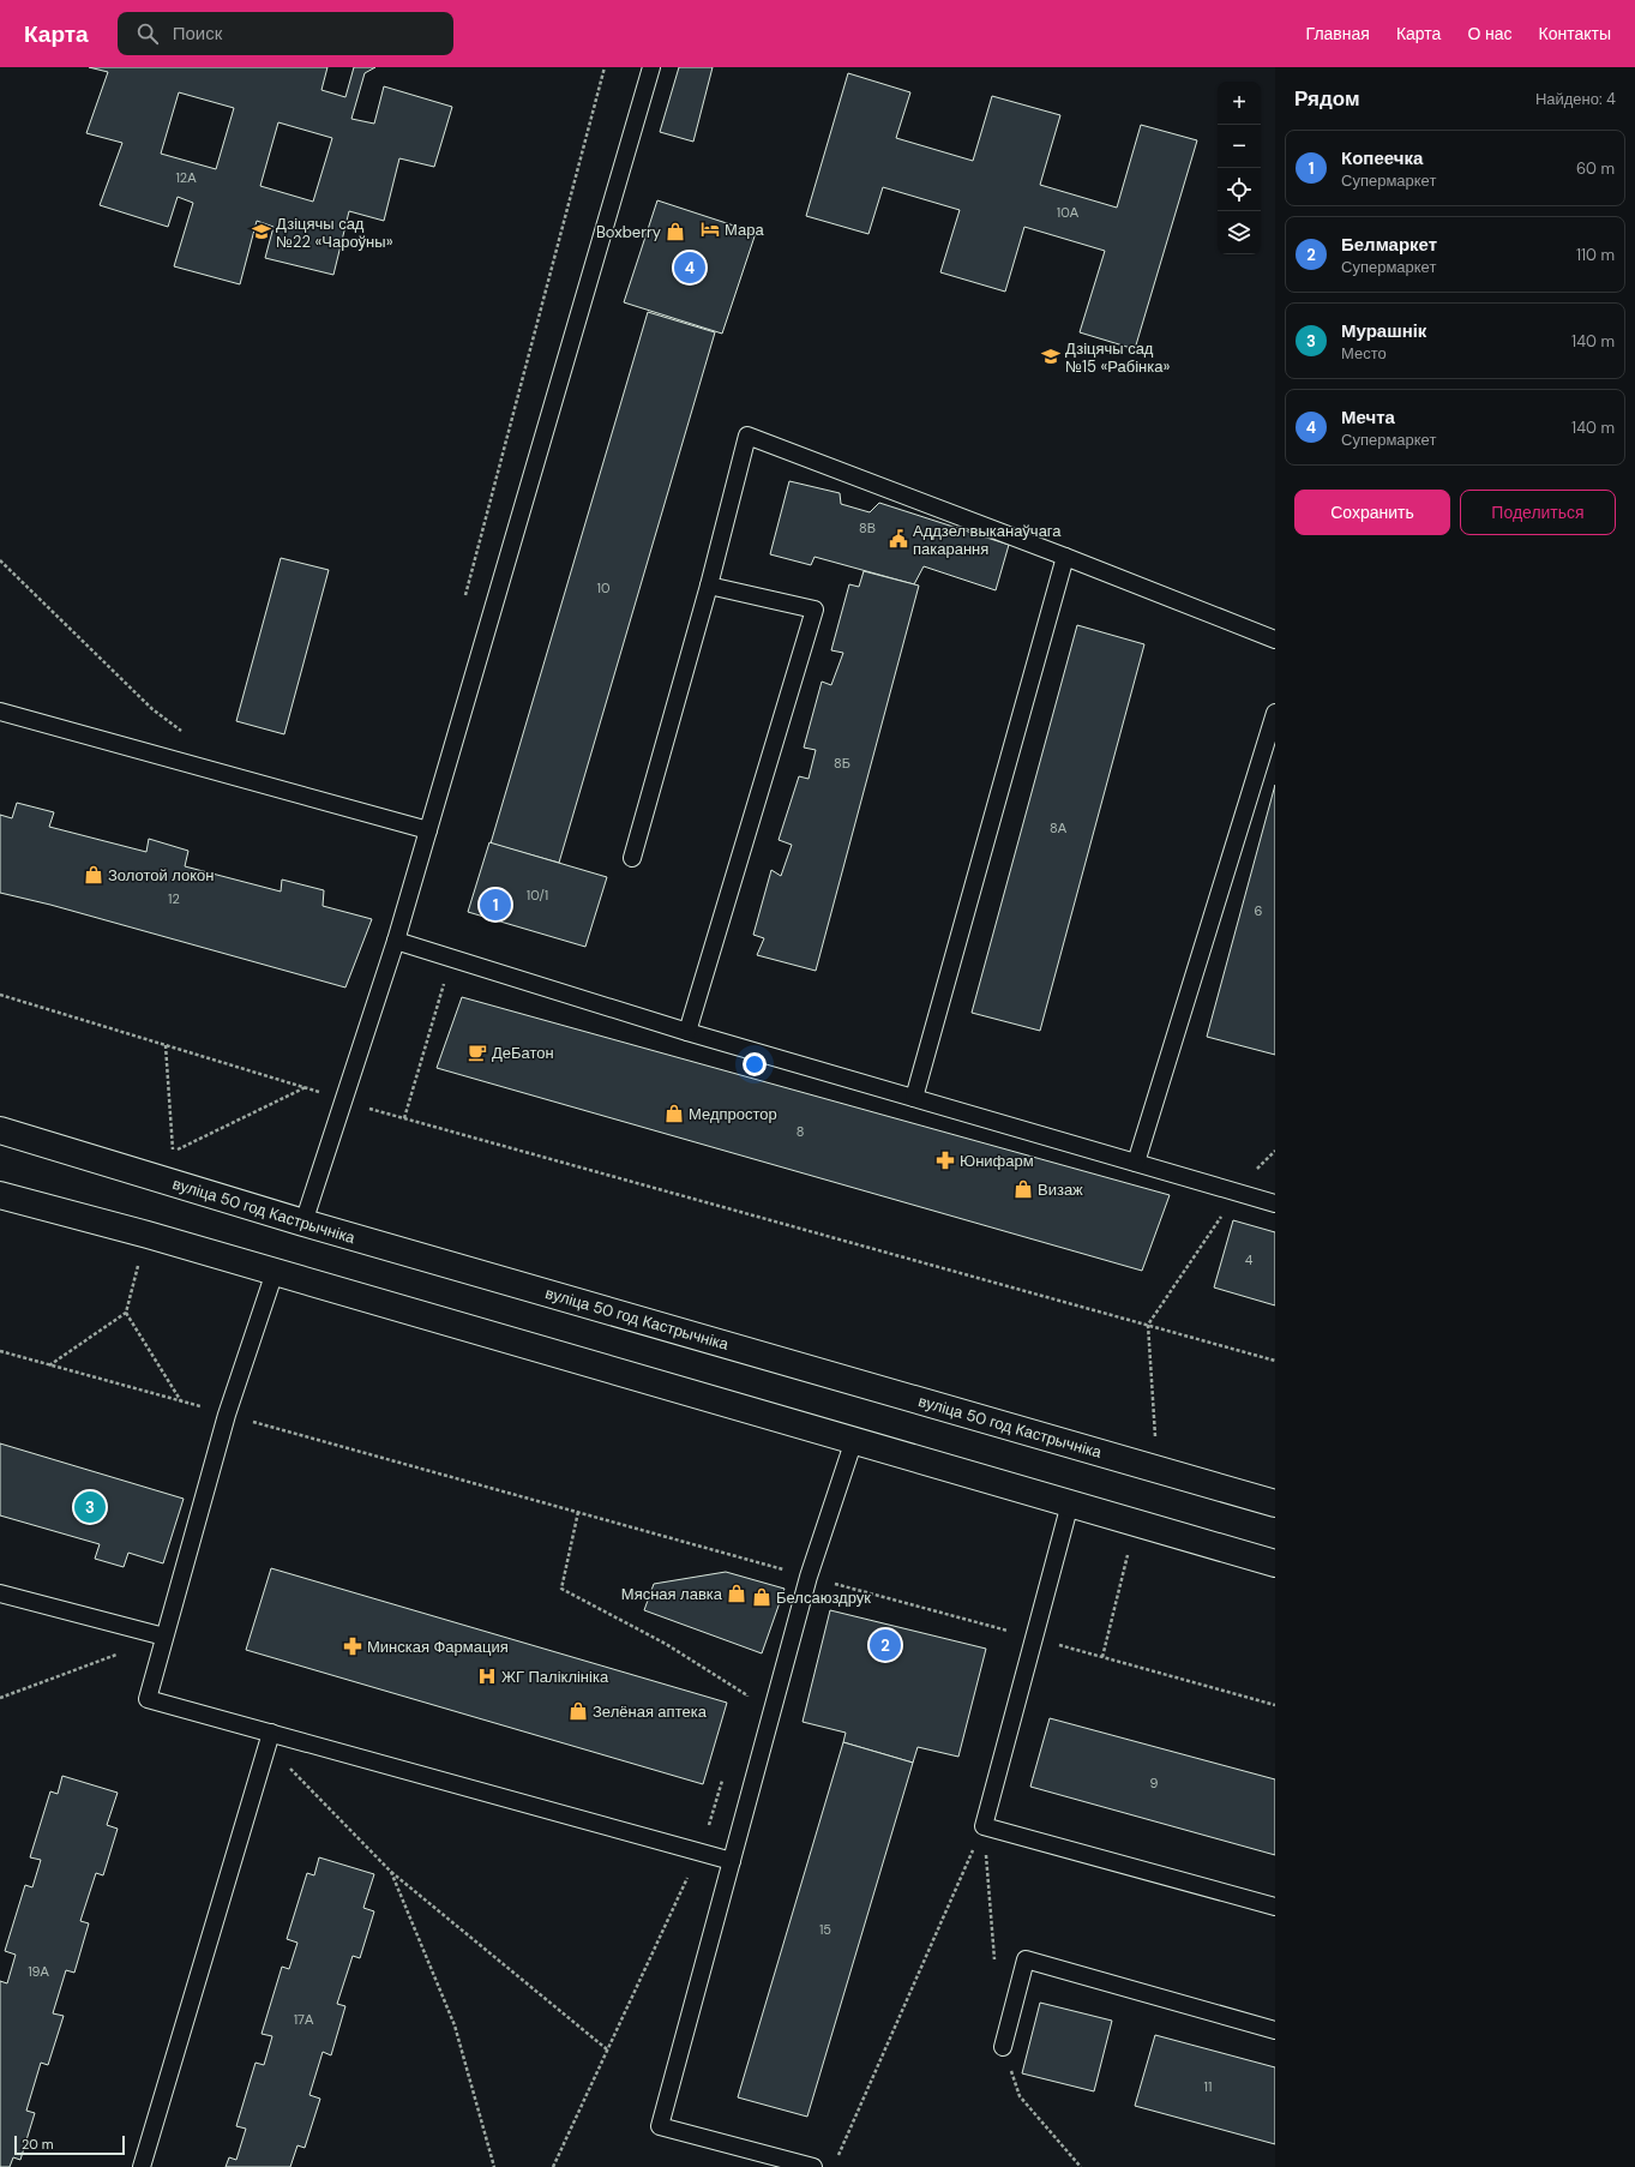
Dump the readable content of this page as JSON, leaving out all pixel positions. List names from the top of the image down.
{
  "streets": {
    "main road": ["вуліца 50 год Кастрычніка"]
  },
  "places": {
    "hotel": ["Мара"],
    "school or university": ["Дзіцячы сад №22 «Чароўны»", "Дзіцячы сад №15 «Рабінка»"],
    "shop": [
      "Boxberry",
      "Золотой локон",
      "Медпростор",
      "Визаж",
      "Мясная лавка",
      "Белсаюздрук",
      "Зелёная аптека"
    ],
    "public building": ["Аддзел выканаўчага пакарання"],
    "cafe": ["ДеБатон"],
    "pharmacy": ["Юнифарм", "Минская Фармация"],
    "hospital": ["ЖГ Паліклініка"]
  },
  "house_numbers": [
    "12А",
    "10А",
    "8В",
    "10",
    "8Б",
    "8А",
    "10/1",
    "12",
    "6",
    "8",
    "4",
    "9",
    "15",
    "19А",
    "17А",
    "11"
  ],
  "scale_bar": "20 m",
  "page": {
    "header": "Карта",
    "search": "Поиск",
    "nav": [
      "Главная",
      "Карта",
      "О нас",
      "Контакты"
    ],
    "heading": ["Рядом", "Найдено: 4"],
    "map_buttons": ["+", "−"],
    "list": [
      {
        "mark": "1",
        "name": "Копеечка",
        "note": "Супермаркет",
        "value": "60 m"
      },
      {
        "mark": "2",
        "name": "Белмаркет",
        "note": "Супермаркет",
        "value": "110 m"
      },
      {
        "mark": "3",
        "name": "Мурашнік",
        "note": "Место",
        "value": "140 m"
      },
      {
        "mark": "4",
        "name": "Мечта",
        "note": "Супермаркет",
        "value": "140 m"
      }
    ],
    "pins": [
      "4",
      "1",
      "3",
      "2"
    ],
    "buttons": ["Сохранить", "Поделиться"],
    "scale": "20 m"
  }
}
